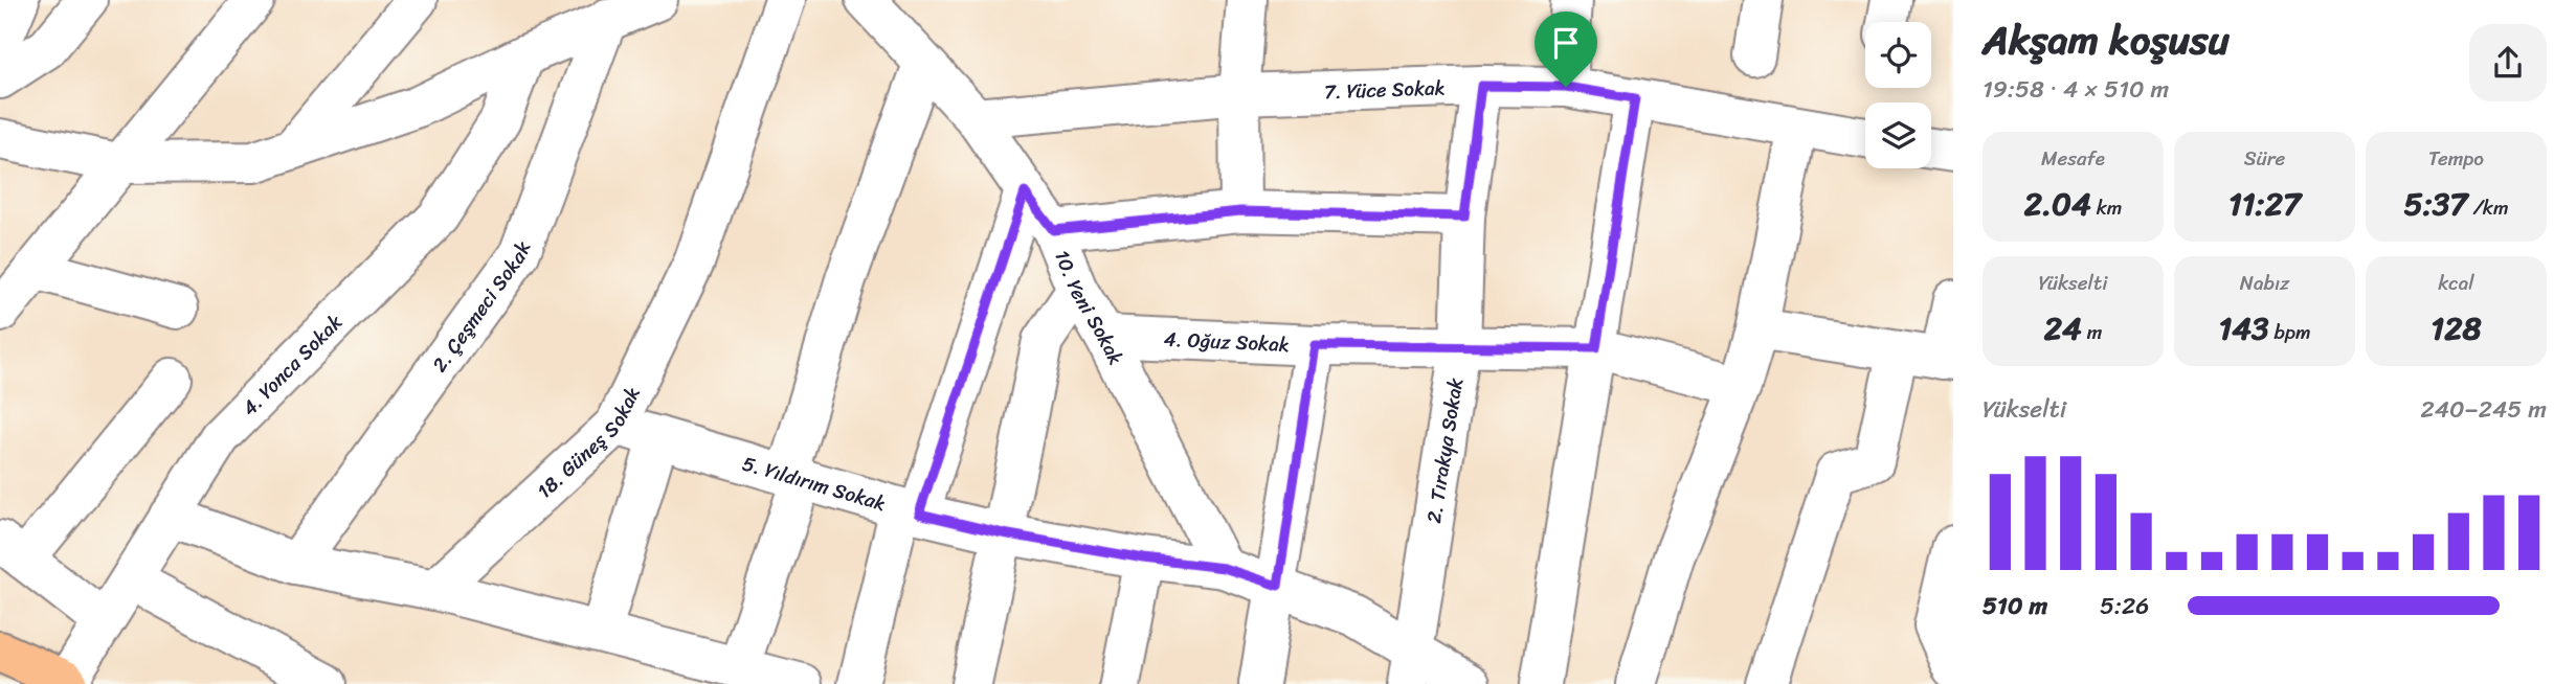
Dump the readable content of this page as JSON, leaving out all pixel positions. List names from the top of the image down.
{
  "streets": {
    "street": [
      "7. Yüce Sokak",
      "2. Çeşmeci Sokak",
      "10. Yeni Sokak",
      "4. Oğuz Sokak",
      "4. Yonca Sokak",
      "18. Güneş Sokak",
      "2. Tırakya Sokak",
      "5. Yıldırım Sokak"
    ]
  },
  "crossings": [
    ["7. Yüce Sokak", "10. Yeni Sokak"],
    ["7. Yüce Sokak", "2. Tırakya Sokak"],
    ["10. Yeni Sokak", "4. Oğuz Sokak"],
    ["10. Yeni Sokak", "5. Yıldırım Sokak"],
    ["4. Oğuz Sokak", "2. Tırakya Sokak"],
    ["18. Güneş Sokak", "5. Yıldırım Sokak"],
    ["2. Tırakya Sokak", "5. Yıldırım Sokak"]
  ],
  "page": {
    "heading": ["Akşam koşusu", "19:58 · 4 × 510 m"],
    "stats": [
      ["Mesafe", "2.04 km"],
      ["Süre", "11:27"],
      ["Tempo", "5:37 /km"],
      ["Yükselti", "24 m"],
      ["Nabız", "143 bpm"],
      ["kcal", "128"]
    ],
    "chart": ["Yükselti", "240–245 m"],
    "list": [
      {
        "name": "510 m",
        "note": "5:26"
      }
    ]
  }
}
